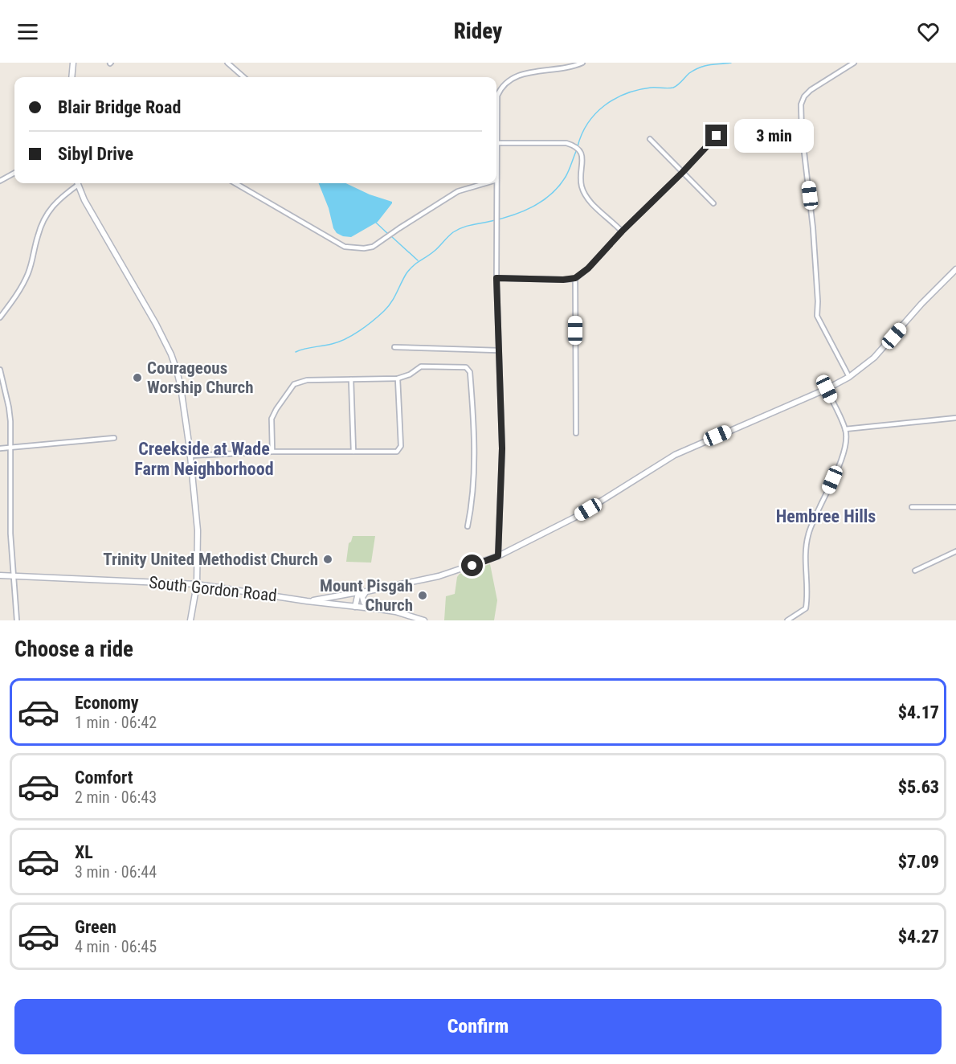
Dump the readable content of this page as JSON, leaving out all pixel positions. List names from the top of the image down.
{
  "streets": {
    "street": ["South Gordon Road"]
  },
  "districts": ["Creekside at Wade Farm Neighborhood", "Hembree Hills"],
  "places": ["Courageous Worship Church", "Trinity United Methodist Church", "Mount Pisgah Church"],
  "page": {
    "header": "Ridey",
    "banner": ["Blair Bridge Road", "Sibyl Drive"],
    "bubble": "3 min",
    "heading": "Choose a ride",
    "list": [
      {
        "name": "Economy",
        "note": "1 min · 06:42",
        "value": "$4.17"
      },
      {
        "name": "Comfort",
        "note": "2 min · 06:43",
        "value": "$5.63"
      },
      {
        "name": "XL",
        "note": "3 min · 06:44",
        "value": "$7.09"
      },
      {
        "name": "Green",
        "note": "4 min · 06:45",
        "value": "$4.27"
      }
    ],
    "buttons": "Confirm"
  }
}
